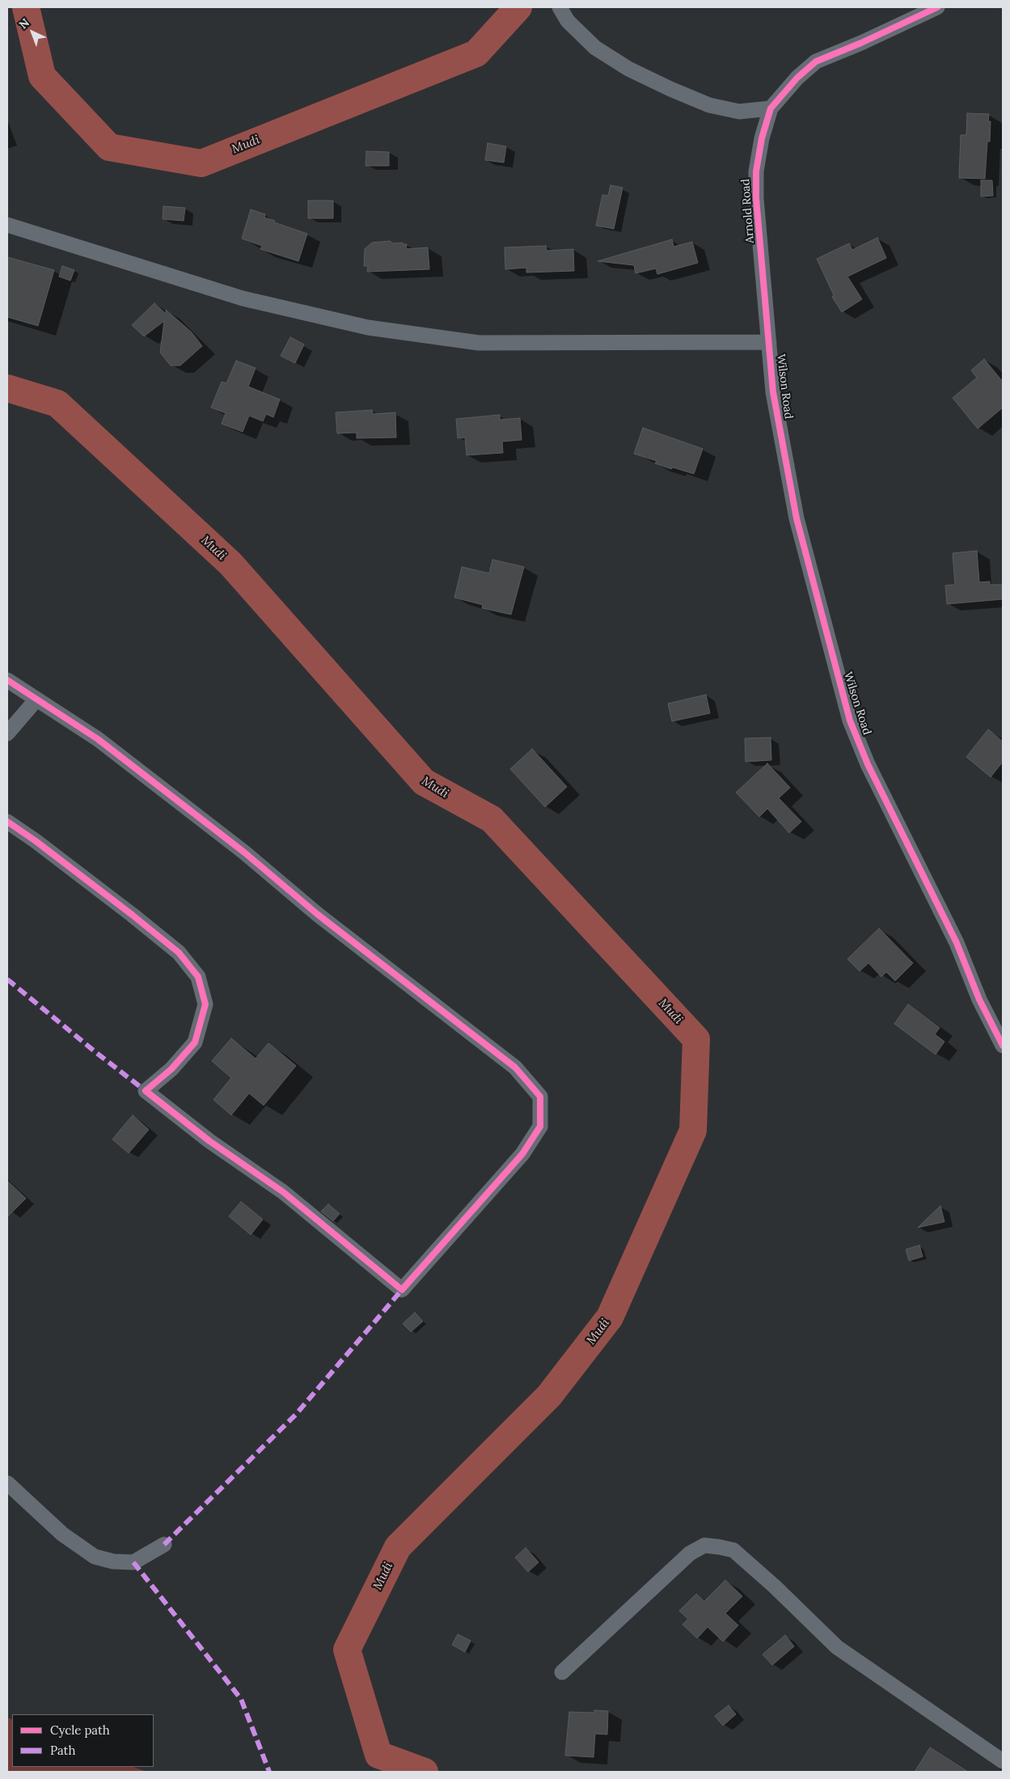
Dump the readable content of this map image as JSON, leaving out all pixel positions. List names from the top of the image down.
{
  "streets": {
    "street": ["Arnold Road", "Wilson Road"]
  },
  "crossings": [
    ["Arnold Road", "Wilson Road"]
  ],
  "water": ["Mudi"],
  "legend": ["Cycle path", "Path"],
  "north": "top left"
}
